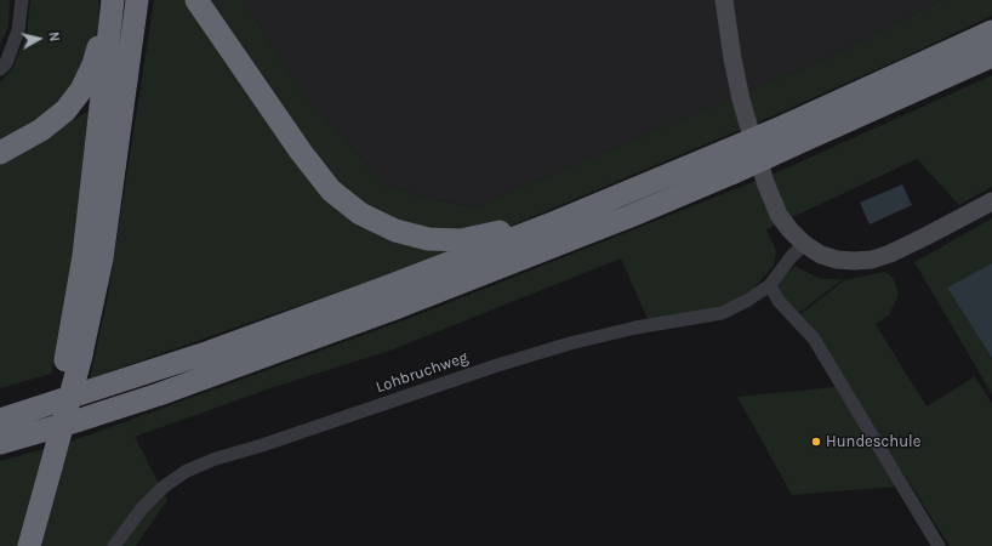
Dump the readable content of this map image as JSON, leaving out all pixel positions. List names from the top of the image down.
{
  "streets": {
    "street": ["Lohbruchweg"]
  },
  "places": ["Hundeschule"],
  "north": "right"
}
